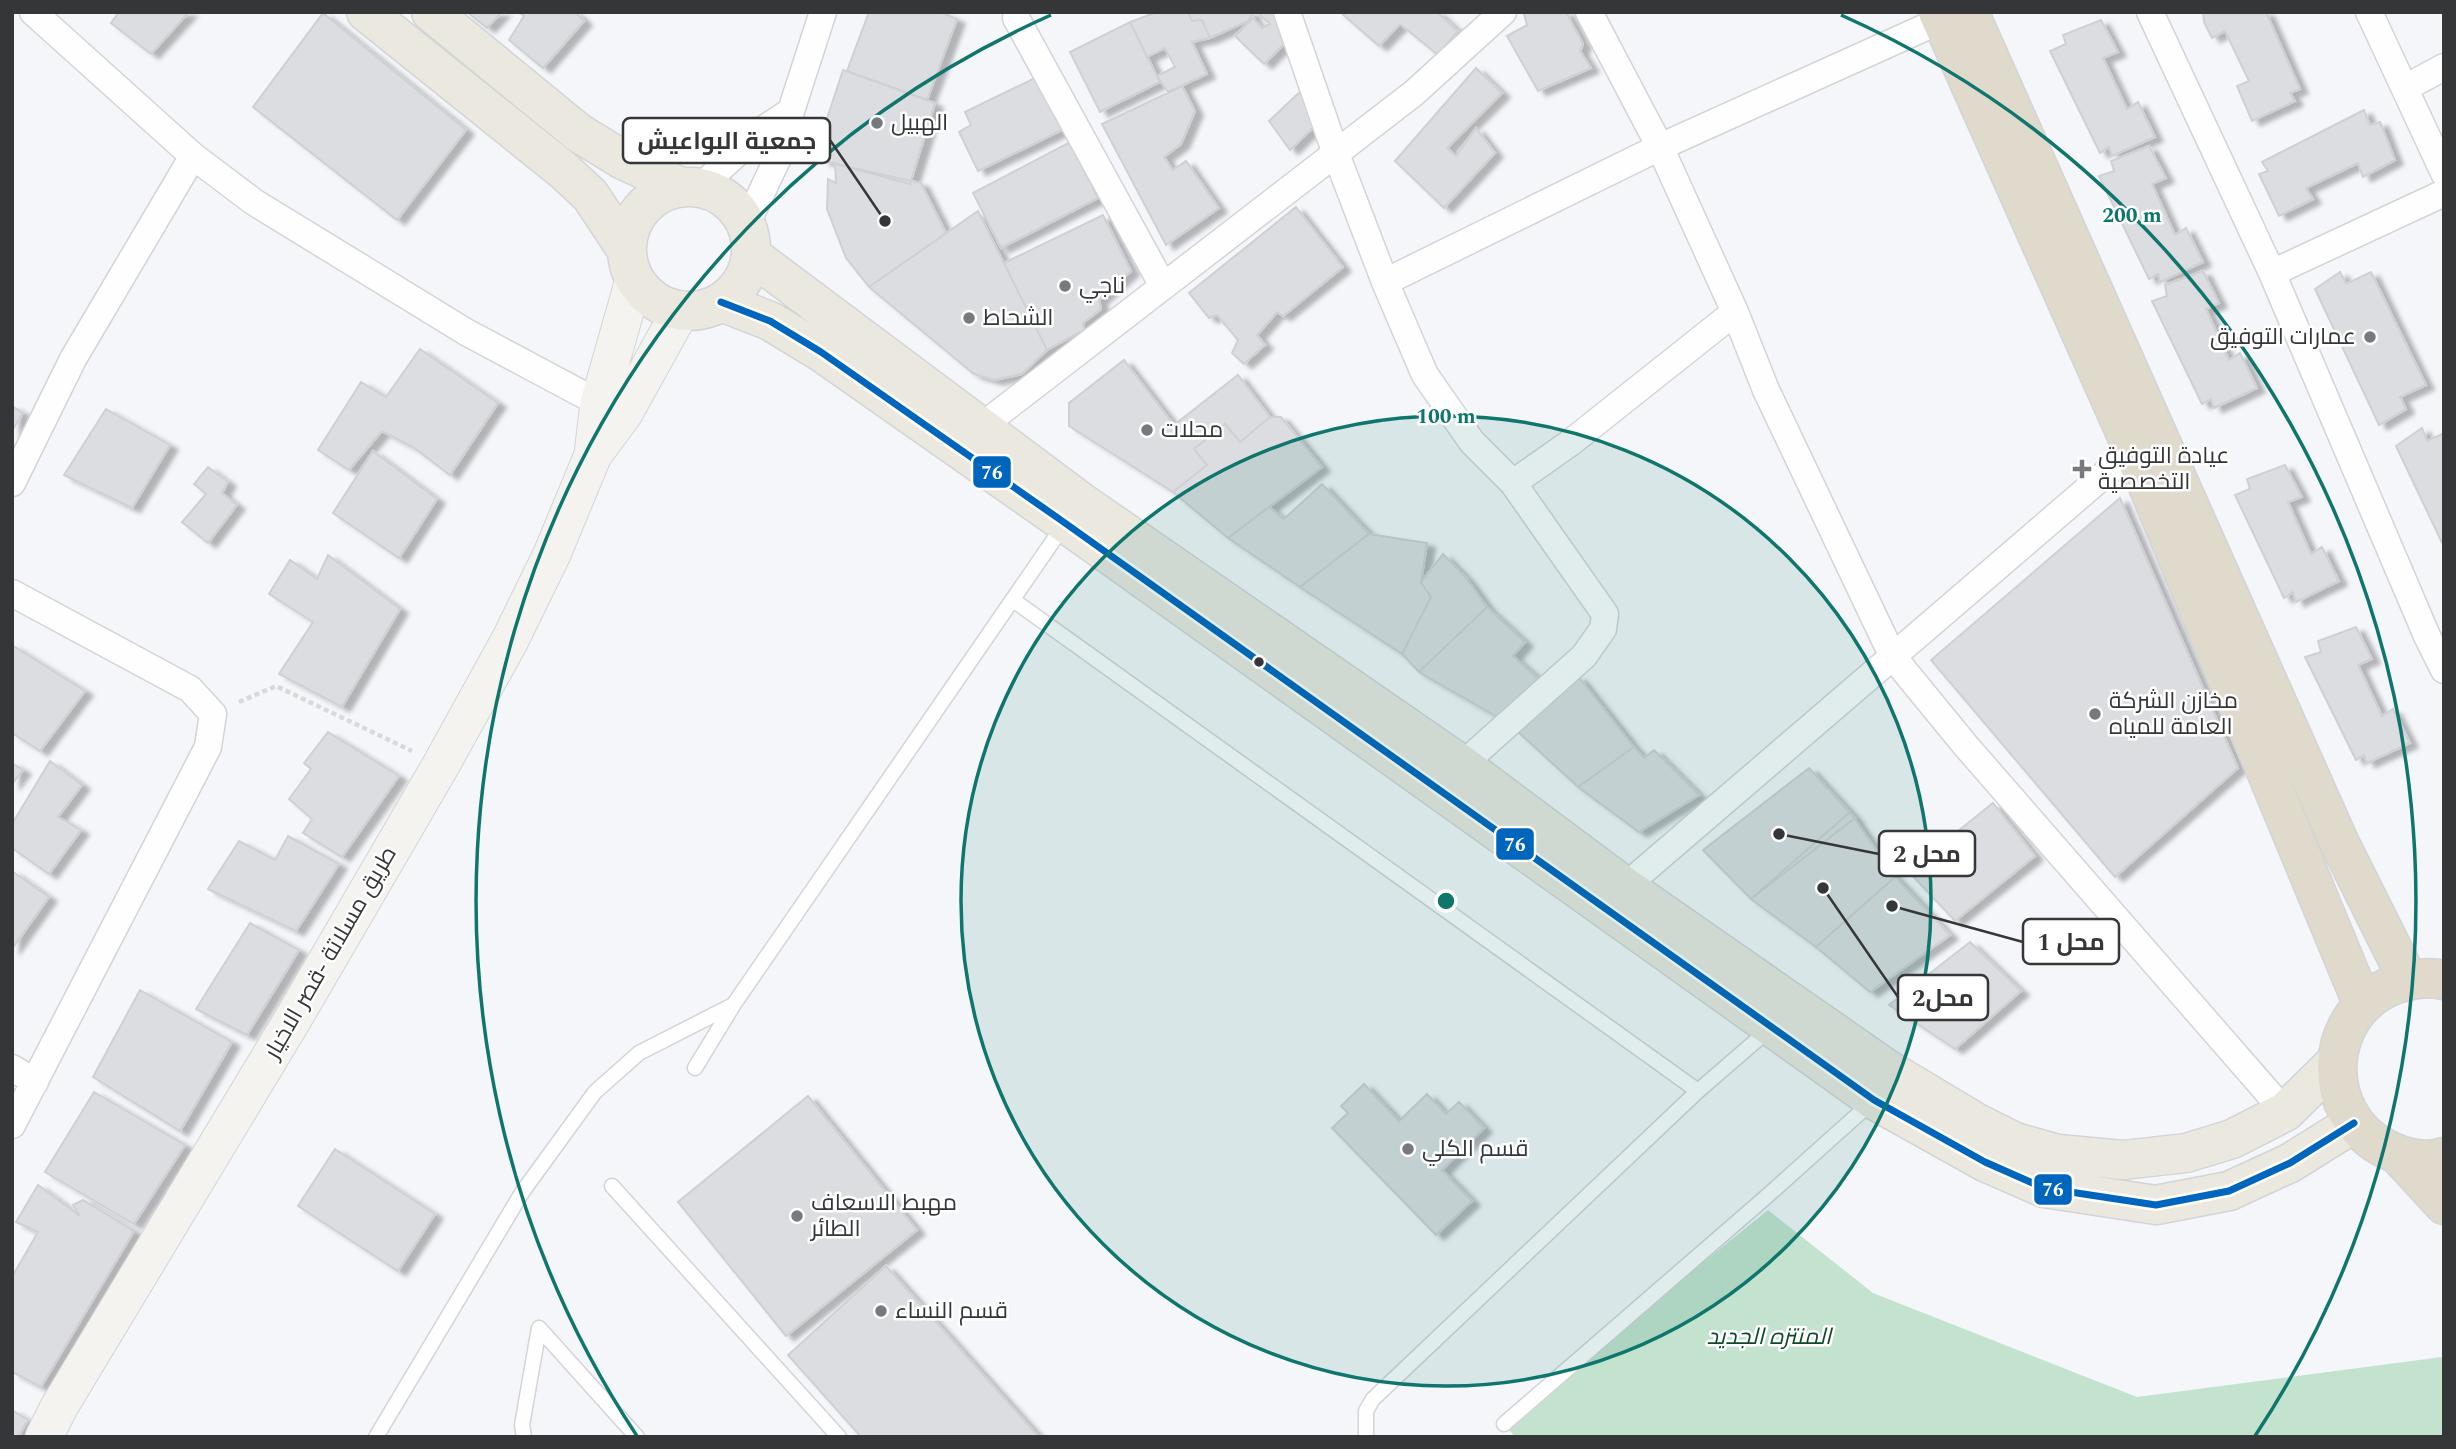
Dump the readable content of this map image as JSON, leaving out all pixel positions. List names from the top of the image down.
{
  "streets": {
    "main road": ["طريق مسلاتة -قصر الاخيار"]
  },
  "parks": ["المنتزه الجديد"],
  "places": {
    "other": [
      "الهبيل",
      "جمعية البواعيش",
      "ناجي",
      "الشحاط",
      "عمارات التوفيق",
      "محلات",
      "مخازن الشركة العامة للمياه",
      "محل 2",
      "محل2",
      "محل 1",
      "قسم الكلي",
      "مهبط الاسعاف الطائر",
      "قسم النساء"
    ],
    "health": ["عيادة التوفيق التخصصية"]
  },
  "lines": ["transit line 76"],
  "rings": ["200 m", "100 m"]
}
